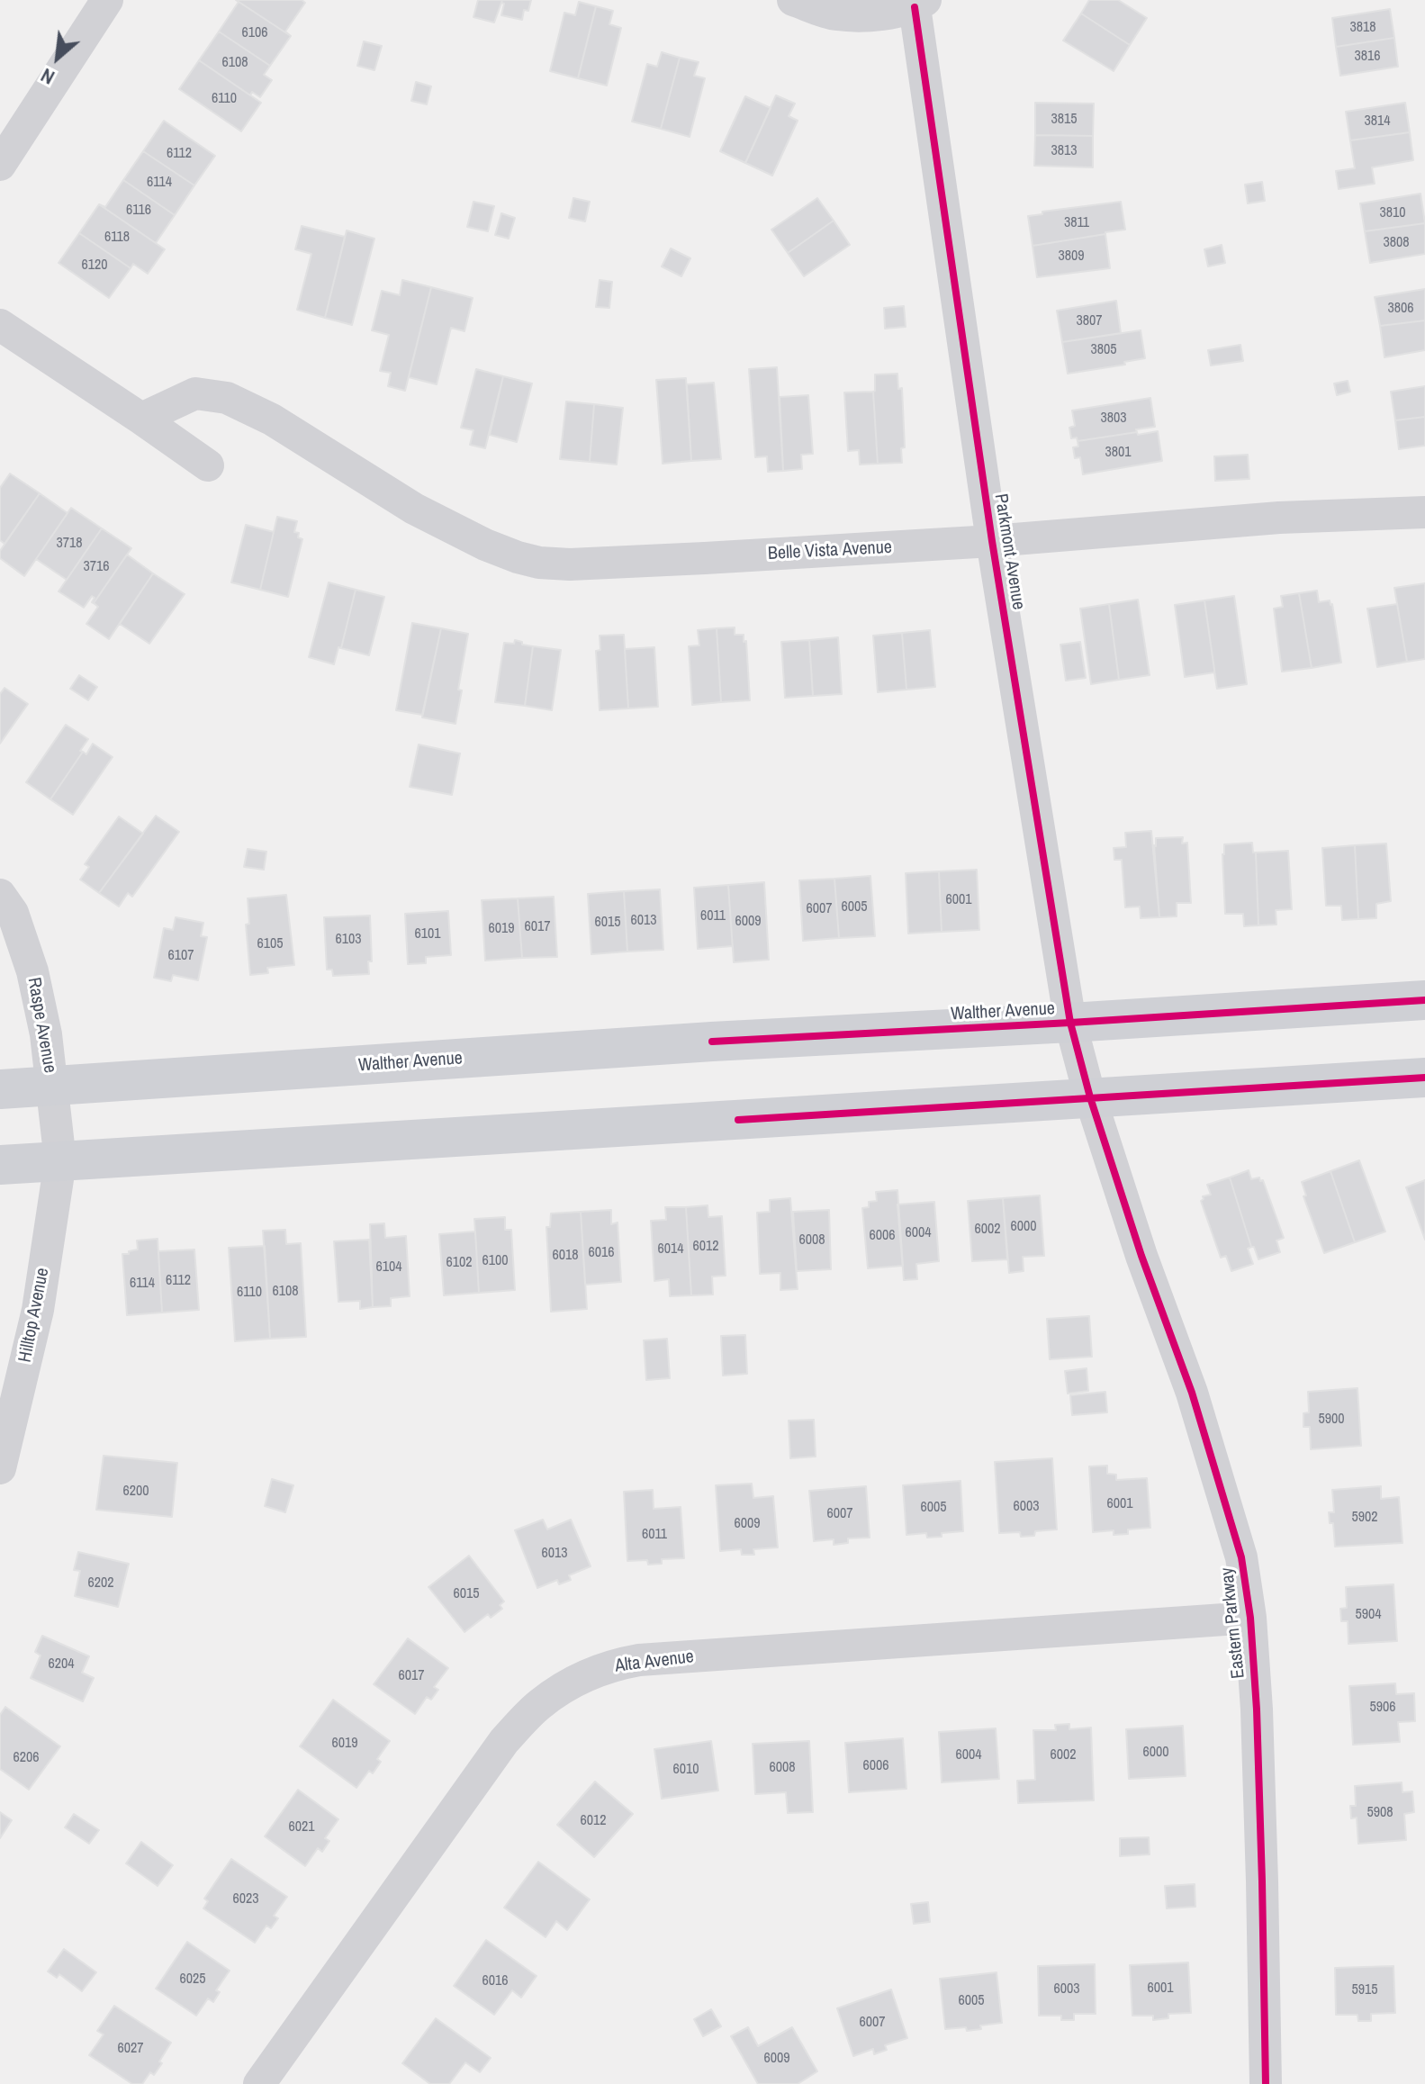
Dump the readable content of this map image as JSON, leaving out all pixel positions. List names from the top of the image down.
{
  "streets": {
    "main road": ["Walther Avenue"],
    "street": [
      "Belle Vista Avenue",
      "Parkmont Avenue",
      "Raspe Avenue",
      "Hilltop Avenue",
      "Eastern Parkway",
      "Alta Avenue"
    ]
  },
  "crossings": [
    ["Belle Vista Avenue", "Parkmont Avenue"],
    ["Parkmont Avenue", "Walther Avenue"],
    ["Parkmont Avenue", "Eastern Parkway"],
    ["Walther Avenue", "Raspe Avenue"],
    ["Raspe Avenue", "Hilltop Avenue"],
    ["Eastern Parkway", "Alta Avenue"]
  ],
  "house_numbers": [
    "3818",
    "6106",
    "3816",
    "6108",
    "6110",
    "3815",
    "3814",
    "3813",
    "6112",
    "6114",
    "6116",
    "3810",
    "3811",
    "6118",
    "3808",
    "3809",
    "6120",
    "3806",
    "3807",
    "3805",
    "3803",
    "3801",
    "3718",
    "3716",
    "6001",
    "6005",
    "6007",
    "6011",
    "6013",
    "6009",
    "6015",
    "6017",
    "6019",
    "6101",
    "6103",
    "6105",
    "6107",
    "6000",
    "6002",
    "6004",
    "6006",
    "6008",
    "6012",
    "6014",
    "6016",
    "6018",
    "6100",
    "6102",
    "6104",
    "6112",
    "6114",
    "6108",
    "6110",
    "5900",
    "6200",
    "6001",
    "6003",
    "6005",
    "6007",
    "5902",
    "6009",
    "6011",
    "6013",
    "6202",
    "6015",
    "5904",
    "6204",
    "6017",
    "5906",
    "6019",
    "6000",
    "6004",
    "6002",
    "6206",
    "6006",
    "6008",
    "6010",
    "5908",
    "6012",
    "6021",
    "6023",
    "6025",
    "6016",
    "6001",
    "6003",
    "5915",
    "6005",
    "6007",
    "6027",
    "6009"
  ],
  "north": "bottom left"
}
